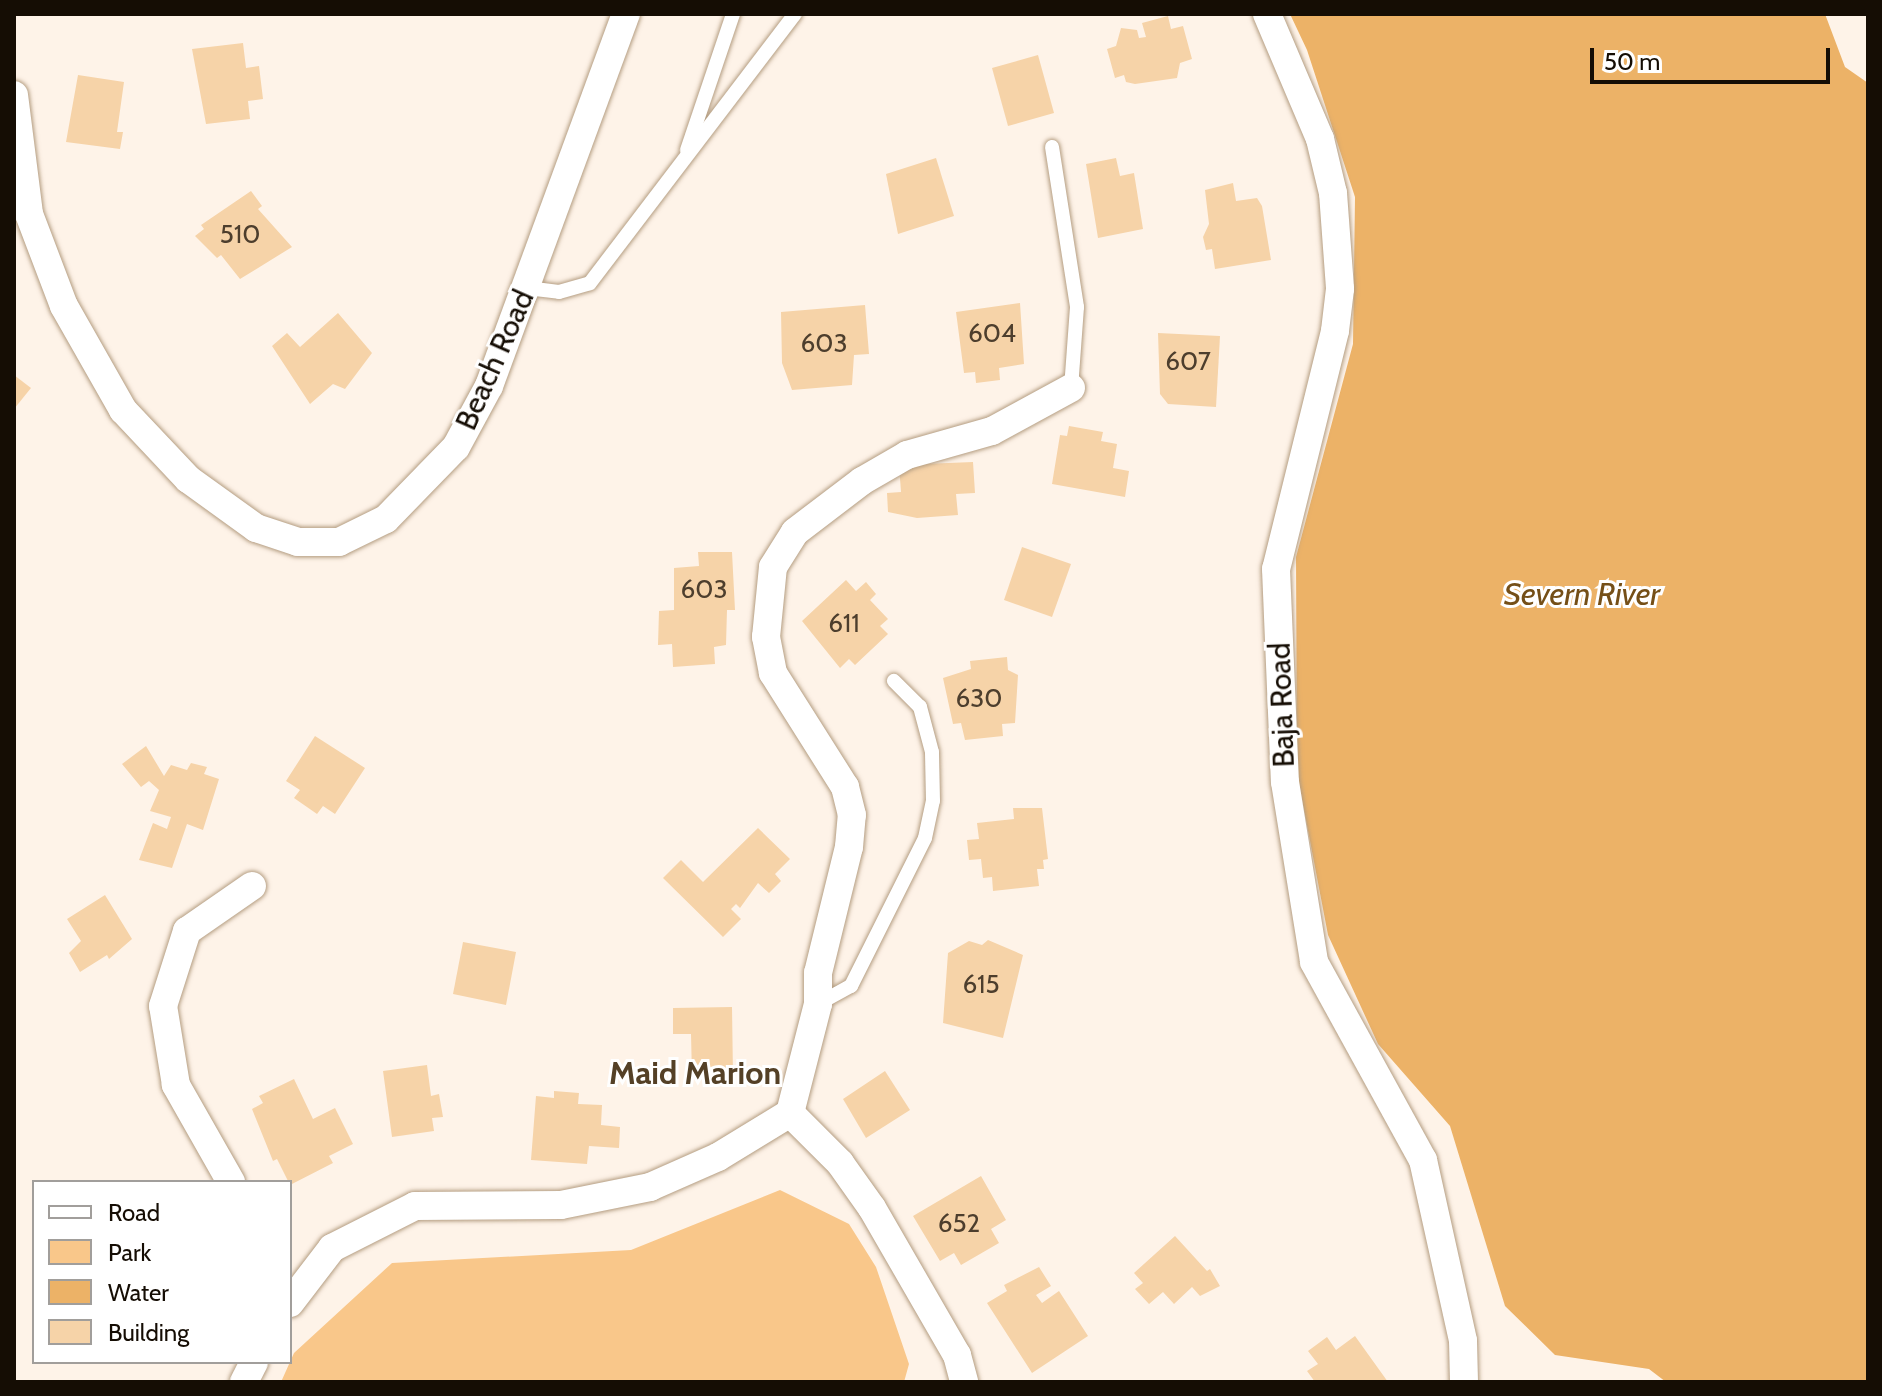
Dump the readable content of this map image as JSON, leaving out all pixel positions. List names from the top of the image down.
{
  "streets": {
    "street": ["Beach Road", "Baja Road"]
  },
  "districts": ["Maid Marion"],
  "water": ["Severn River"],
  "house_numbers": [
    "510",
    "604",
    "603",
    "607",
    "603",
    "611",
    "630",
    "615",
    "652"
  ],
  "legend": [
    "Road",
    "Park",
    "Water",
    "Building"
  ],
  "scale_bar": "50 m"
}
